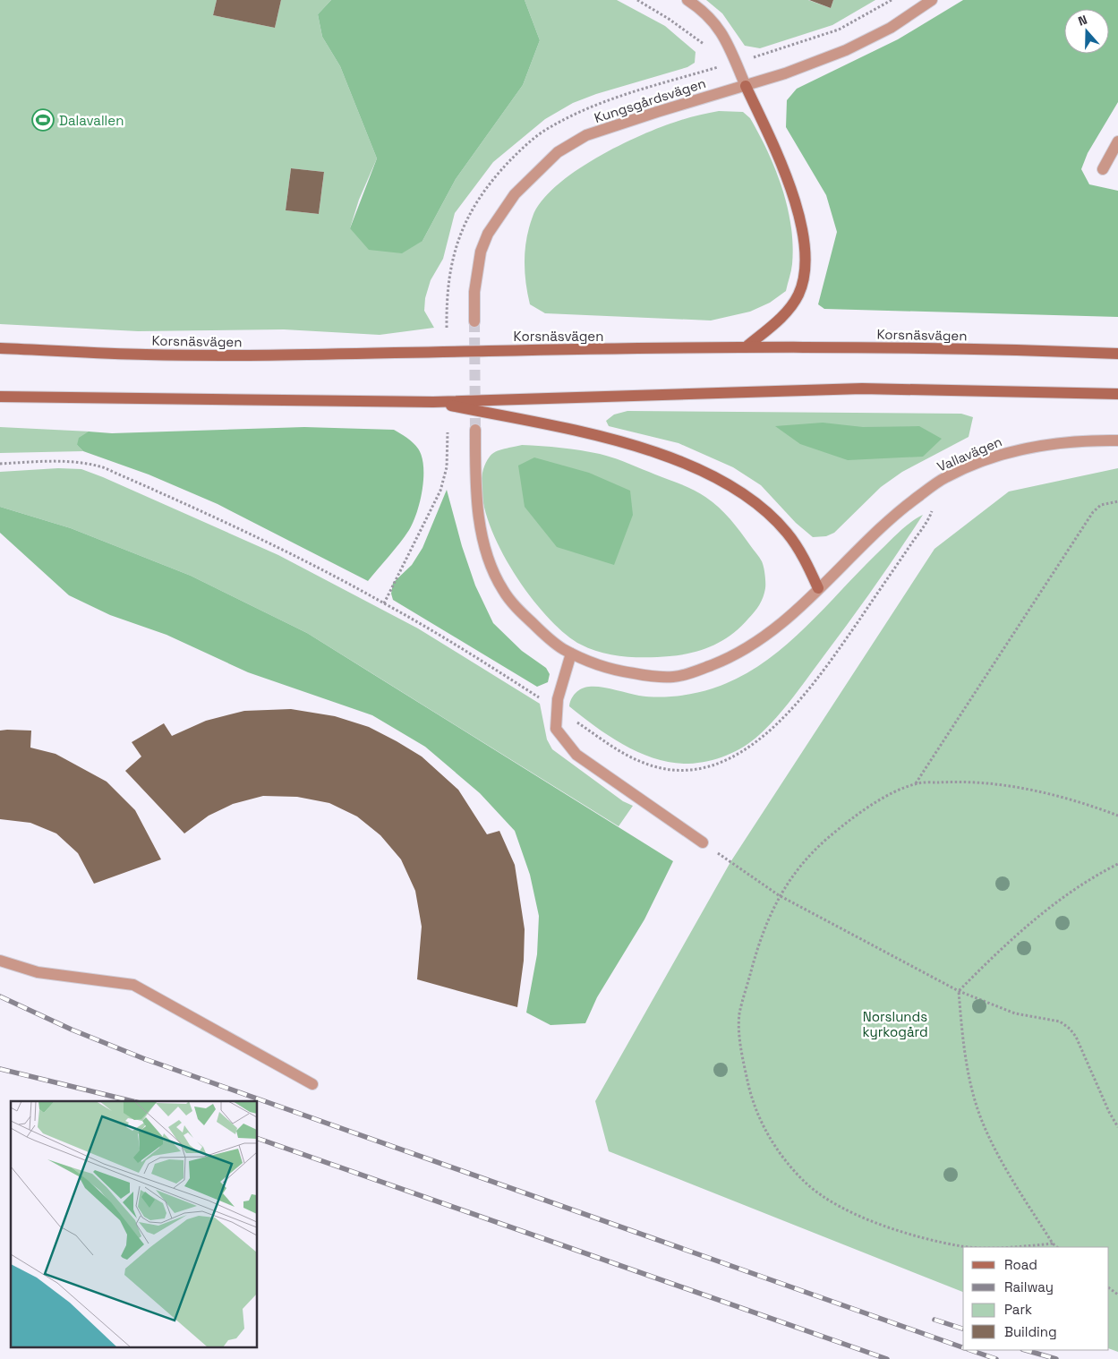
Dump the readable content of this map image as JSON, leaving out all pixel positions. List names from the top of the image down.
{
  "streets": {
    "main road": ["Korsnäsvägen"],
    "street": ["Kungsgårdsvägen", "Vallavägen"]
  },
  "parks": ["Norslunds kyrkogård"],
  "places": {
    "sports": ["Dalavallen"]
  },
  "legend": [
    "Road",
    "Railway",
    "Park",
    "Building"
  ],
  "north": "top"
}
